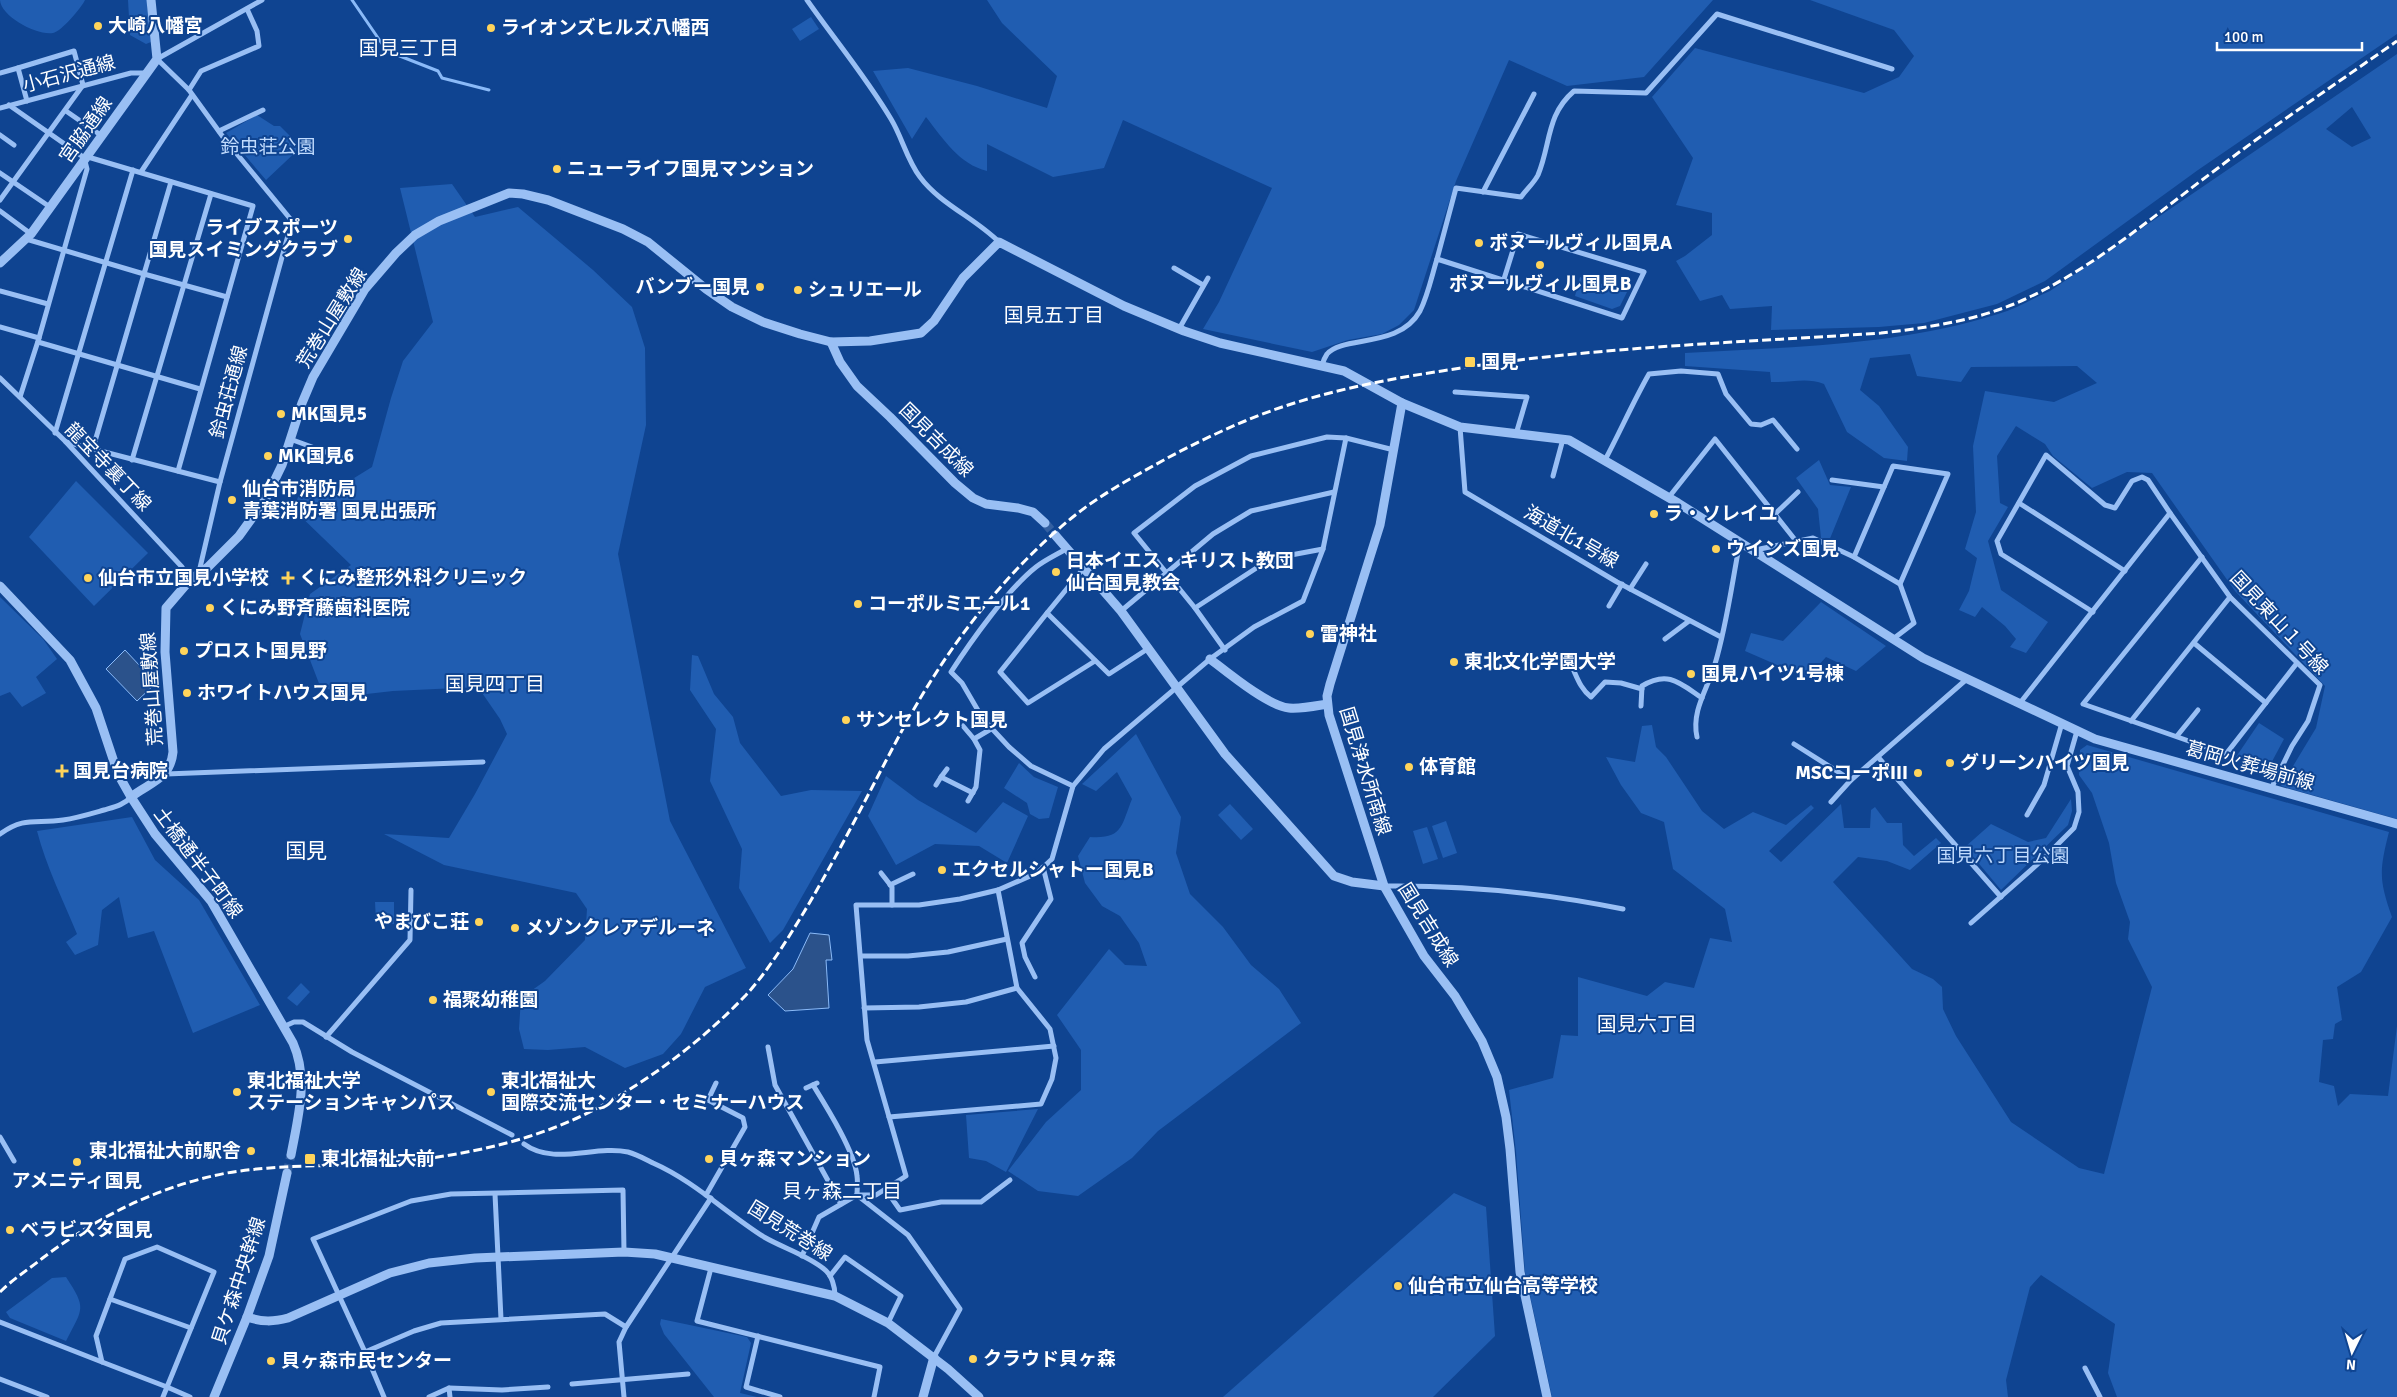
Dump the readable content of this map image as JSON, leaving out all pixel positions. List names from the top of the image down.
{
  "streets": {
    "street": [
      "小石沢通線",
      "宮脇通線",
      "荒巻山屋敷線",
      "鈴虫荘通線",
      "国見吉成線",
      "龍宝寺裏丁線",
      "海道北1号線",
      "国見東山１号線",
      "葛岡火葬場前線",
      "国見浄水所南線",
      "土橋通半子町線",
      "国見荒巻線",
      "貝ケ森中央幹線"
    ]
  },
  "crossings": [
    ["小石沢通線", "宮脇通線"],
    ["荒巻山屋敷線", "鈴虫荘通線"],
    ["荒巻山屋敷線", "国見吉成線"],
    ["荒巻山屋敷線", "龍宝寺裏丁線"],
    ["国見吉成線", "国見浄水所南線"],
    ["国見東山１号線", "葛岡火葬場前線"]
  ],
  "districts": [
    "国見三丁目",
    "国見五丁目",
    "国見四丁目",
    "国見",
    "国見六丁目",
    "貝ヶ森二丁目"
  ],
  "parks": ["鈴虫荘公園", "国見六丁目公園"],
  "places": {
    "other": [
      "大崎八幡宮",
      "ライオンズヒルズ八幡西",
      "ニューライフ国見マンション",
      "ライブスポーツ 国見スイミングクラブ",
      "ボヌールヴィル国見A",
      "ボヌールヴィル国見B",
      "バンブー国見",
      "シュリエール",
      "MK国見5",
      "MK国見6",
      "仙台市消防局 青葉消防署 国見出張所",
      "ラ・ソレイユ",
      "ウインズ国見",
      "日本イエス・キリスト教団 仙台国見教会",
      "仙台市立国見小学校",
      "コーポルミエール1",
      "くにみ野斉藤歯科医院",
      "雷神社",
      "プロスト国見野",
      "東北文化学園大学",
      "国見ハイツ1号棟",
      "ホワイトハウス国見",
      "サンセレクト国見",
      "グリーンハイツ国見",
      "体育館",
      "MSCコーポIII",
      "エクセルシャトー国見B",
      "やまびこ荘",
      "メゾンクレアデルーネ",
      "福聚幼稚園",
      "東北福祉大学 ステーションキャンパス",
      "東北福祉大 国際交流センター・セミナーハウス",
      "東北福祉大前駅舎",
      "貝ヶ森マンション",
      "アメニティ国見",
      "ベラビスタ国見",
      "仙台市立仙台高等学校",
      "クラウド貝ヶ森",
      "貝ヶ森市民センター"
    ],
    "transit": ["国見", "東北福祉大前"],
    "health": ["くにみ整形外科クリニック", "国見台病院"]
  },
  "scale_bar": "100 m",
  "north": "bottom"
}
